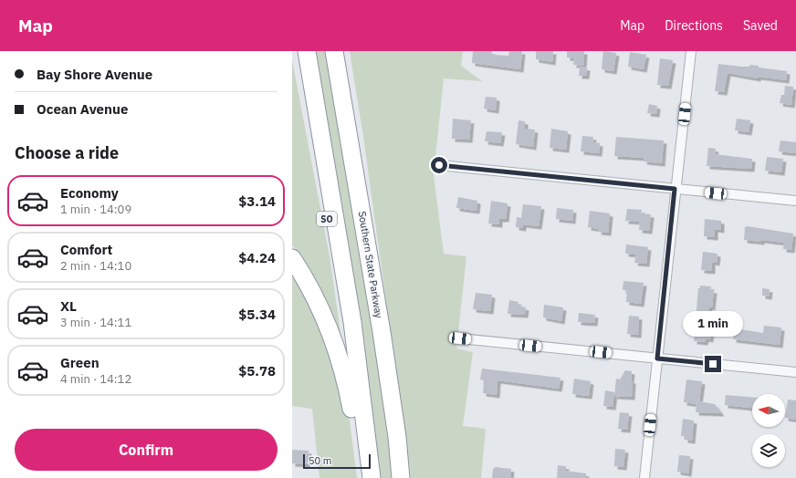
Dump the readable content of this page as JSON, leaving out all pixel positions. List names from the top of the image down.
{
  "streets": {
    "highway": ["SO", "Southern State Parkway"]
  },
  "scale_bar": "50 m",
  "north": "left",
  "page": {
    "header": "Map",
    "nav": ["Map", "Directions", "Saved"],
    "banner": ["Bay Shore Avenue", "Ocean Avenue"],
    "heading": "Choose a ride",
    "list": [
      {
        "name": "Economy",
        "note": "1 min · 14:09",
        "value": "$3.14"
      },
      {
        "name": "Comfort",
        "note": "2 min · 14:10",
        "value": "$4.24"
      },
      {
        "name": "XL",
        "note": "3 min · 14:11",
        "value": "$5.34"
      },
      {
        "name": "Green",
        "note": "4 min · 14:12",
        "value": "$5.78"
      }
    ],
    "bubble": "1 min",
    "buttons": "Confirm",
    "scale": "50 m"
  }
}
